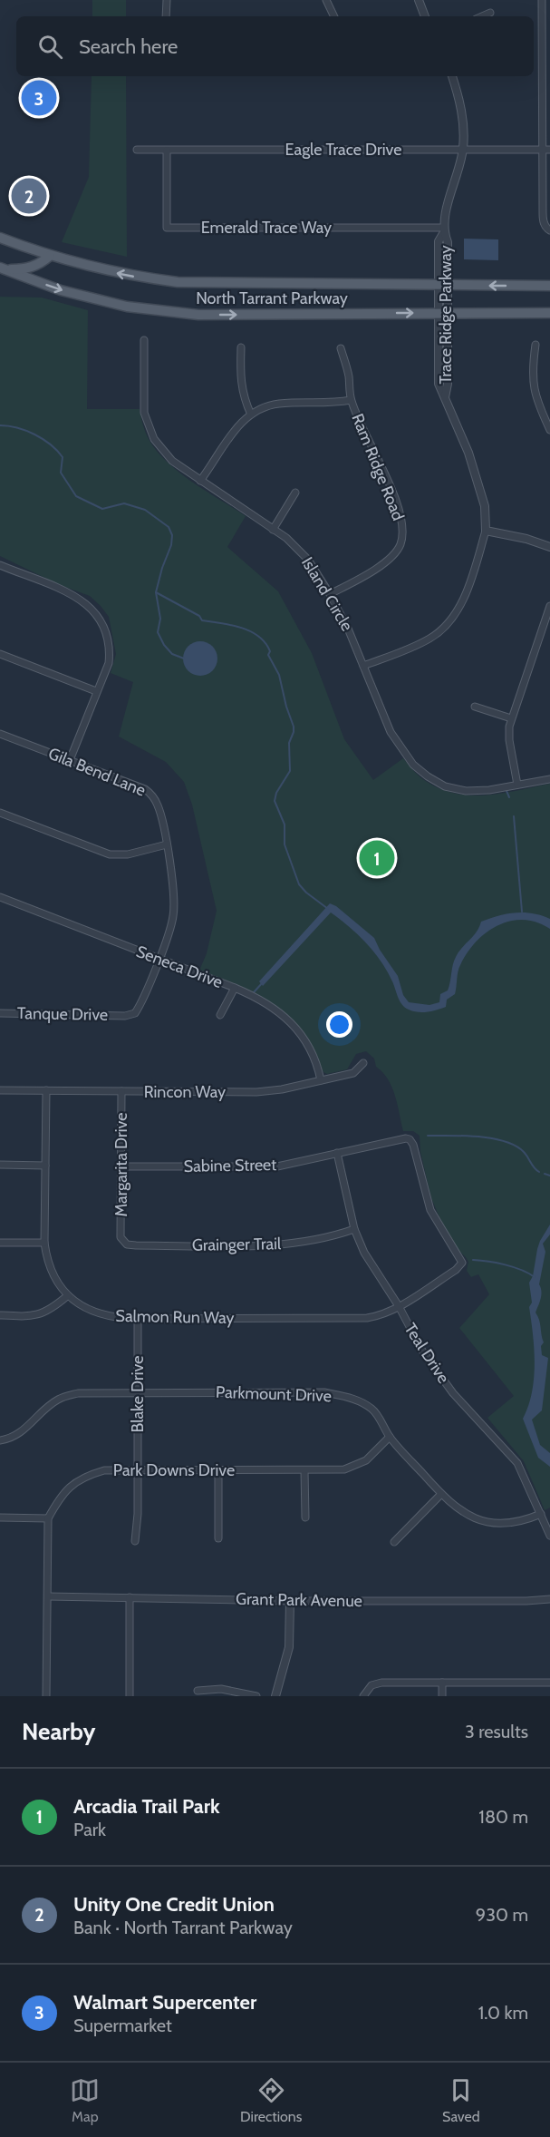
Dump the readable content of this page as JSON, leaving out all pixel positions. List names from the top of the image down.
{
  "streets": {
    "main road": ["North Tarrant Parkway"],
    "street": [
      "Eagle Trace Drive",
      "Emerald Trace Way",
      "Trace Ridge Parkway",
      "Ram Ridge Road",
      "Island Circle",
      "Gila Bend Lane",
      "Seneca Drive",
      "Tanque Drive",
      "Rincon Way",
      "Margarita Drive",
      "Sabine Street",
      "Grainger Trail",
      "Salmon Run Way",
      "Teal Drive",
      "Blake Drive",
      "Parkmount Drive",
      "Park Downs Drive",
      "Grant Park Avenue"
    ]
  },
  "crossings": [
    ["Eagle Trace Drive", "Emerald Trace Way"],
    ["Eagle Trace Drive", "Trace Ridge Parkway"],
    ["Emerald Trace Way", "Trace Ridge Parkway"],
    ["North Tarrant Parkway", "Trace Ridge Parkway"],
    ["Trace Ridge Parkway", "Island Circle"],
    ["Ram Ridge Road", "Island Circle"],
    ["Gila Bend Lane", "Seneca Drive"],
    ["Gila Bend Lane", "Tanque Drive"],
    ["Seneca Drive", "Rincon Way"],
    ["Rincon Way", "Margarita Drive"],
    ["Rincon Way", "Salmon Run Way"],
    ["Margarita Drive", "Sabine Street"],
    ["Margarita Drive", "Grainger Trail"],
    ["Sabine Street", "Salmon Run Way"],
    ["Sabine Street", "Teal Drive"],
    ["Grainger Trail", "Teal Drive"],
    ["Salmon Run Way", "Teal Drive"],
    ["Salmon Run Way", "Blake Drive"],
    ["Teal Drive", "Parkmount Drive"],
    ["Blake Drive", "Parkmount Drive"],
    ["Blake Drive", "Park Downs Drive"],
    ["Parkmount Drive", "Park Downs Drive"],
    ["Park Downs Drive", "Grant Park Avenue"]
  ],
  "page": {
    "search": "Search here",
    "pins": ["3", "2", "1"],
    "heading": ["Nearby", "3 results"],
    "list": [
      {
        "mark": "1",
        "name": "Arcadia Trail Park",
        "note": "Park",
        "value": "180 m"
      },
      {
        "mark": "2",
        "name": "Unity One Credit Union",
        "note": "Bank · North Tarrant Parkway",
        "value": "930 m"
      },
      {
        "mark": "3",
        "name": "Walmart Supercenter",
        "note": "Supermarket",
        "value": "1.0 km"
      }
    ],
    "nav": ["Map", "Directions", "Saved"]
  }
}
